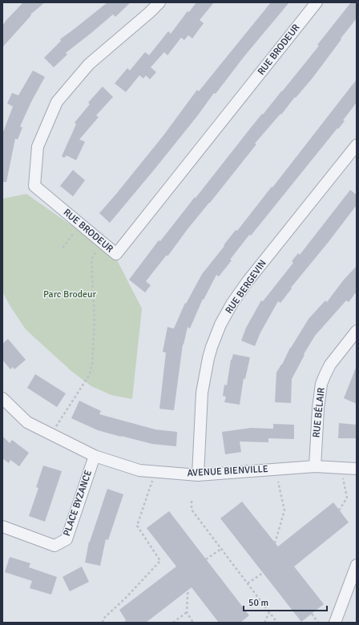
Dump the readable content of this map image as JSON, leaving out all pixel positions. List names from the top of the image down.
{
  "streets": {
    "street": [
      "RUE BRODEUR",
      "RUE BERGEVIN",
      "RUE BÉLAIR",
      "AVENUE BIENVILLE",
      "PLACE BYZANCE"
    ]
  },
  "crossings": [
    ["RUE BERGEVIN", "AVENUE BIENVILLE"],
    ["RUE BÉLAIR", "AVENUE BIENVILLE"],
    ["AVENUE BIENVILLE", "PLACE BYZANCE"]
  ],
  "parks": ["Parc Brodeur"],
  "scale_bar": "50 m"
}
